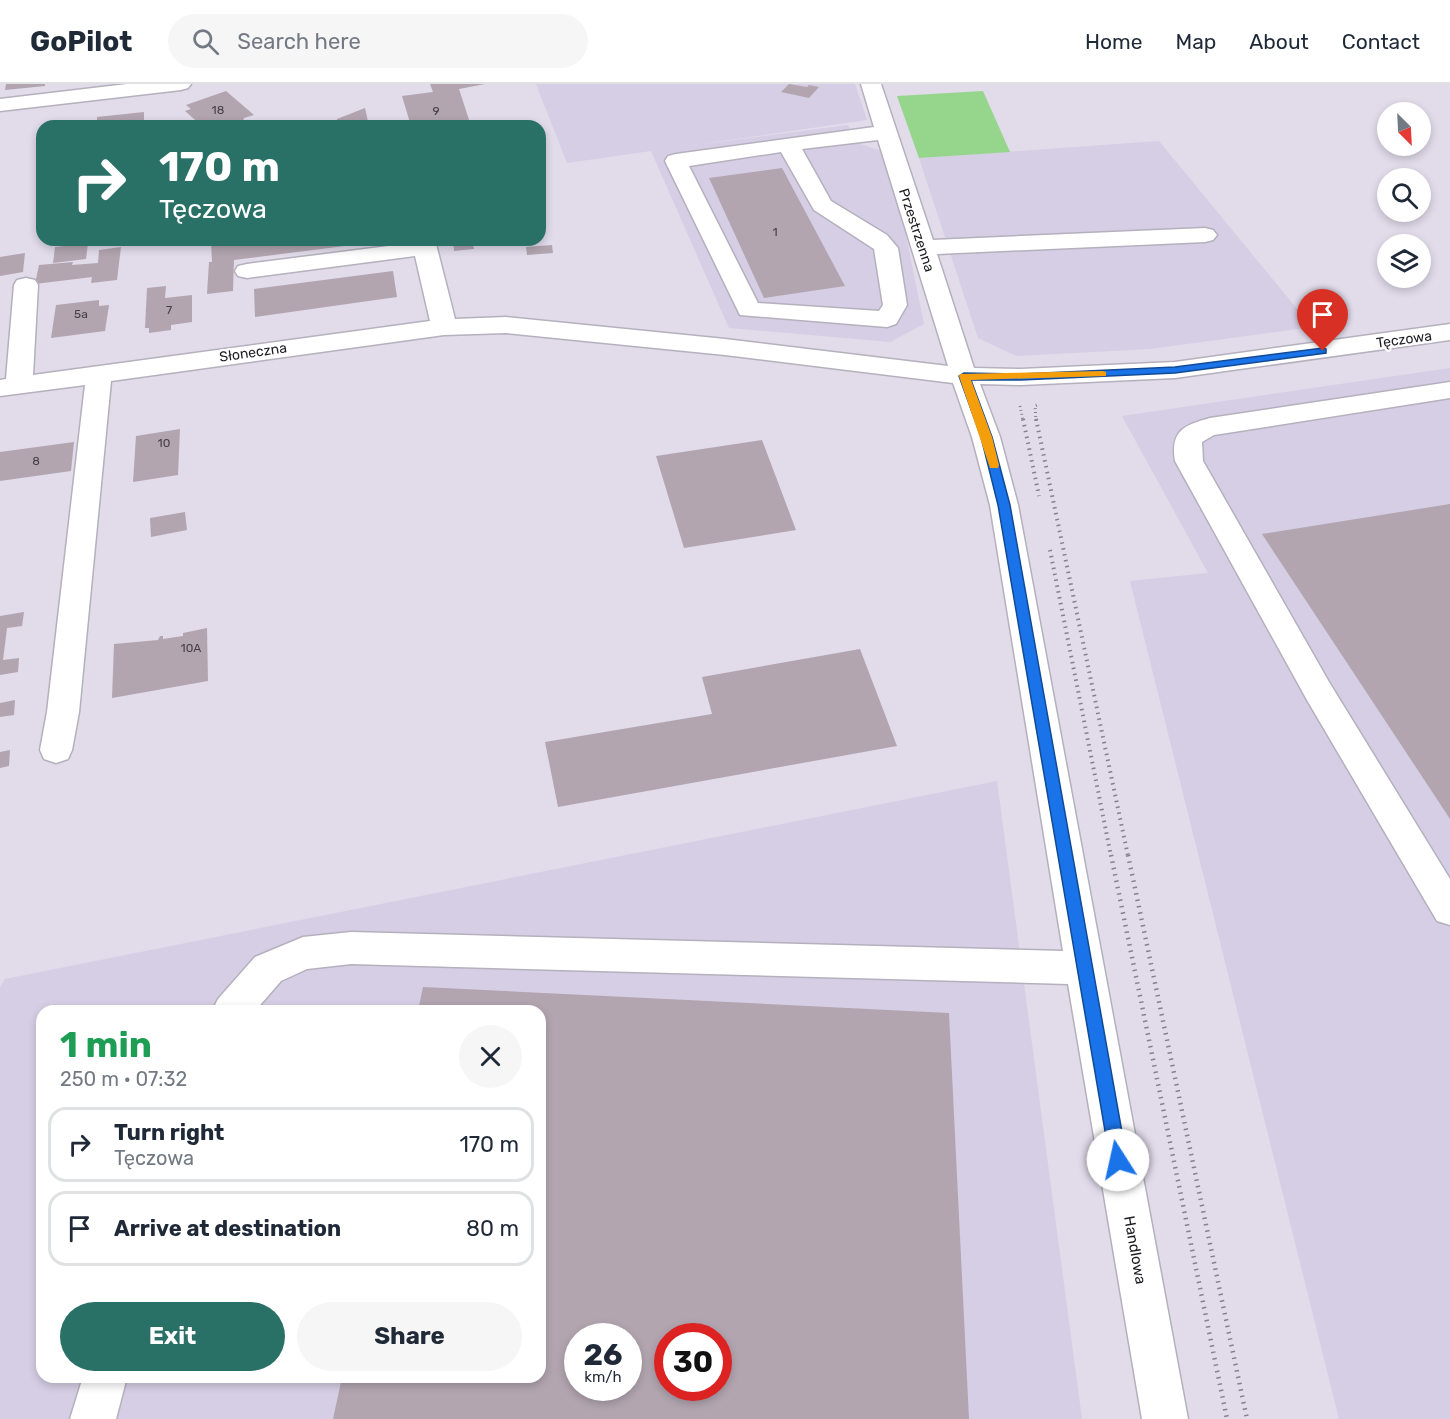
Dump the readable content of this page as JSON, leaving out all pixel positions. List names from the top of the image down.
{
  "streets": {
    "street": [
      "Przestrzenna",
      "Tęczowa",
      "Słoneczna",
      "Handlowa"
    ]
  },
  "crossings": [
    ["Przestrzenna", "Tęczowa"],
    ["Przestrzenna", "Handlowa"],
    ["Tęczowa", "Słoneczna"],
    ["Tęczowa", "Handlowa"]
  ],
  "house_numbers": [
    "18",
    "9",
    "1",
    "7",
    "5a",
    "10",
    "8",
    "10A"
  ],
  "north": "bottom right",
  "page": {
    "header": "GoPilot",
    "search": "Search here",
    "nav": [
      "Home",
      "Map",
      "About",
      "Contact"
    ],
    "turn": ["170 m", "Tęczowa"],
    "heading": ["1 min", "250 m · 07:32"],
    "list": [
      {
        "name": "Turn right",
        "note": "Tęczowa",
        "value": "170 m"
      },
      {
        "name": "Arrive at destination",
        "value": "80 m"
      }
    ],
    "buttons": ["Exit", "Share"],
    "speed": "26 km/h",
    "limit": "30"
  }
}
